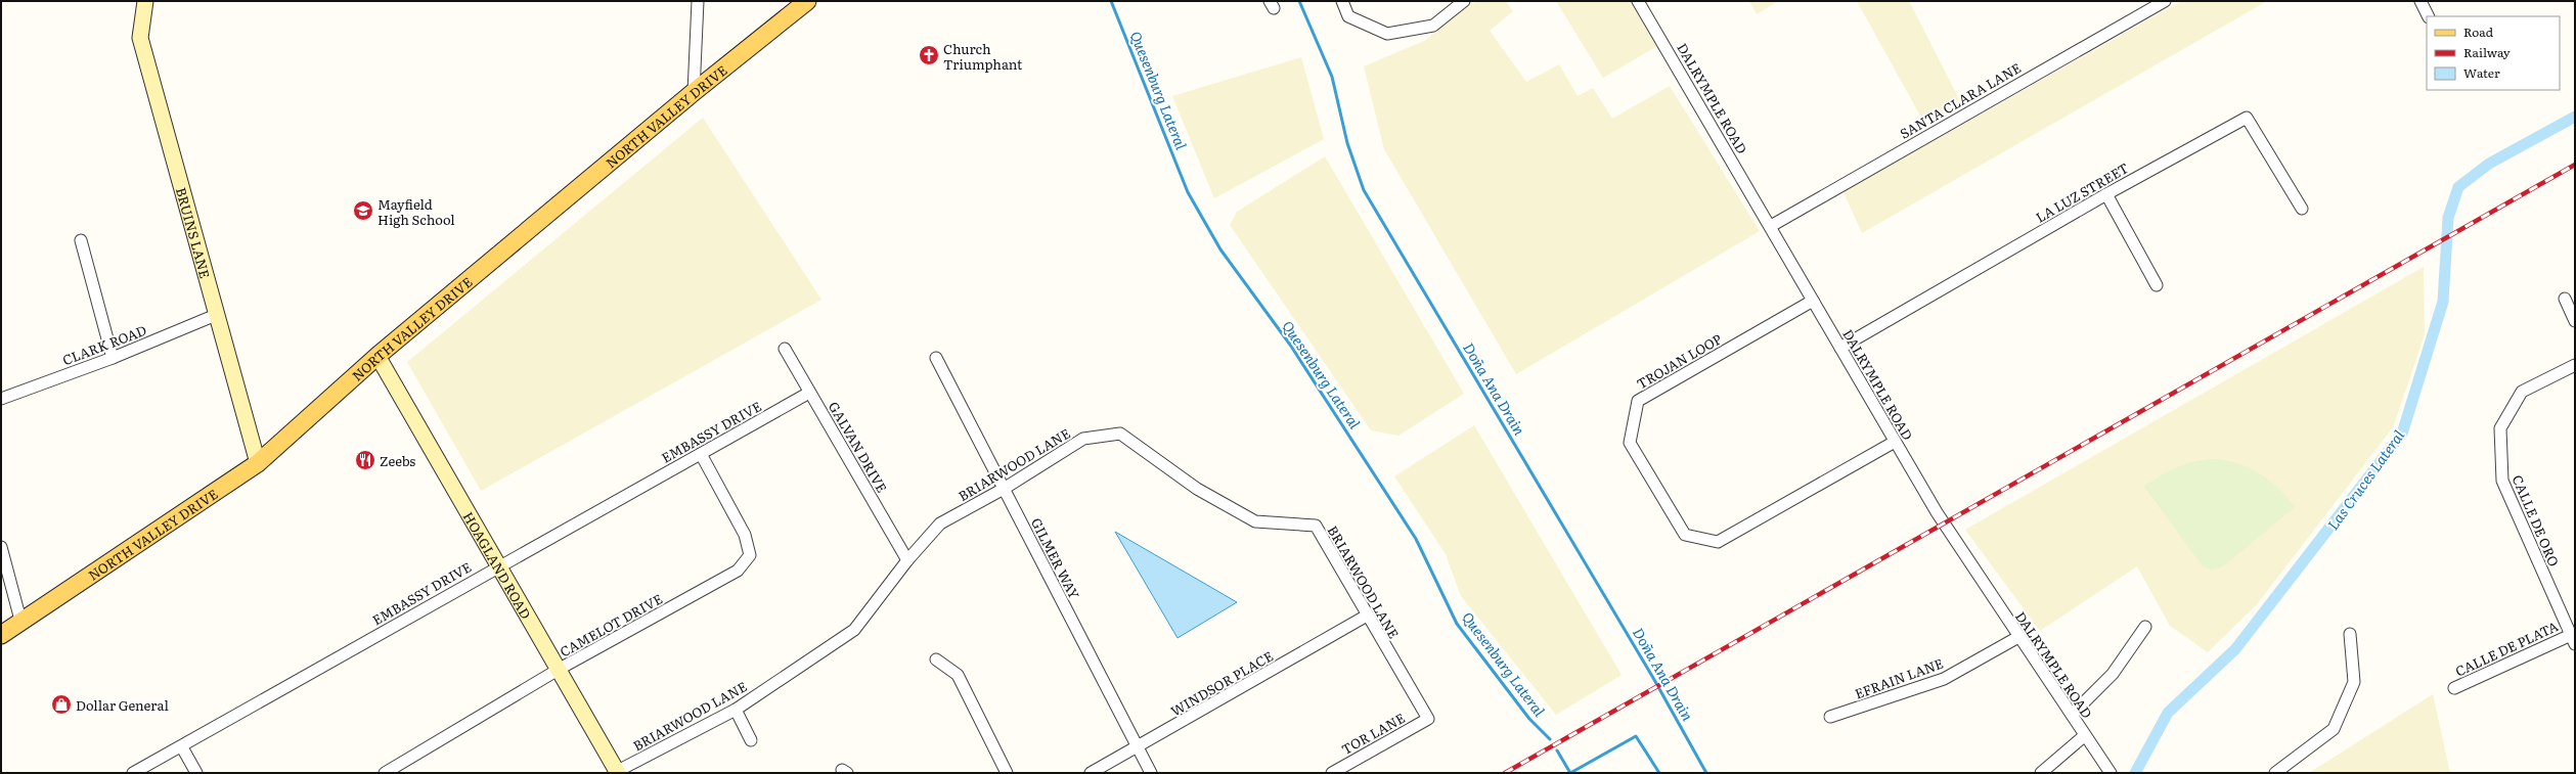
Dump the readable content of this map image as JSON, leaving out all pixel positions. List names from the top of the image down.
{
  "streets": {
    "main road": ["NORTH VALLEY DRIVE"],
    "street": [
      "DALRYMPLE ROAD",
      "SANTA CLARA LANE",
      "LA LUZ STREET",
      "BRUINS LANE",
      "CLARK ROAD",
      "TROJAN LOOP",
      "EMBASSY DRIVE",
      "GALVAN DRIVE",
      "BRIARWOOD LANE",
      "CALLE DE ORO",
      "GILMER WAY",
      "HOAGLAND ROAD",
      "CAMELOT DRIVE",
      "CALLE DE PLATA",
      "EFRAIN LANE",
      "WINDSOR PLACE",
      "TOR LANE"
    ]
  },
  "crossings": [
    ["DALRYMPLE ROAD", "SANTA CLARA LANE"],
    ["DALRYMPLE ROAD", "LA LUZ STREET"],
    ["DALRYMPLE ROAD", "TROJAN LOOP"],
    ["DALRYMPLE ROAD", "EFRAIN LANE"],
    ["NORTH VALLEY DRIVE", "BRUINS LANE"],
    ["NORTH VALLEY DRIVE", "HOAGLAND ROAD"],
    ["BRUINS LANE", "CLARK ROAD"],
    ["EMBASSY DRIVE", "GALVAN DRIVE"],
    ["EMBASSY DRIVE", "HOAGLAND ROAD"],
    ["EMBASSY DRIVE", "CAMELOT DRIVE"],
    ["GALVAN DRIVE", "BRIARWOOD LANE"],
    ["BRIARWOOD LANE", "GILMER WAY"],
    ["BRIARWOOD LANE", "HOAGLAND ROAD"],
    ["BRIARWOOD LANE", "WINDSOR PLACE"],
    ["BRIARWOOD LANE", "TOR LANE"],
    ["CALLE DE ORO", "CALLE DE PLATA"],
    ["GILMER WAY", "WINDSOR PLACE"],
    ["HOAGLAND ROAD", "CAMELOT DRIVE"]
  ],
  "water": ["Quesenburg Lateral", "Doña Ana Drain", "Las Cruces Lateral"],
  "places": {
    "church": ["Church Triumphant"],
    "school or university": ["Mayfield High School"],
    "restaurant": ["Zeebs"],
    "shop": ["Dollar General"]
  },
  "legend": ["Road", "Railway", "Water"]
}
